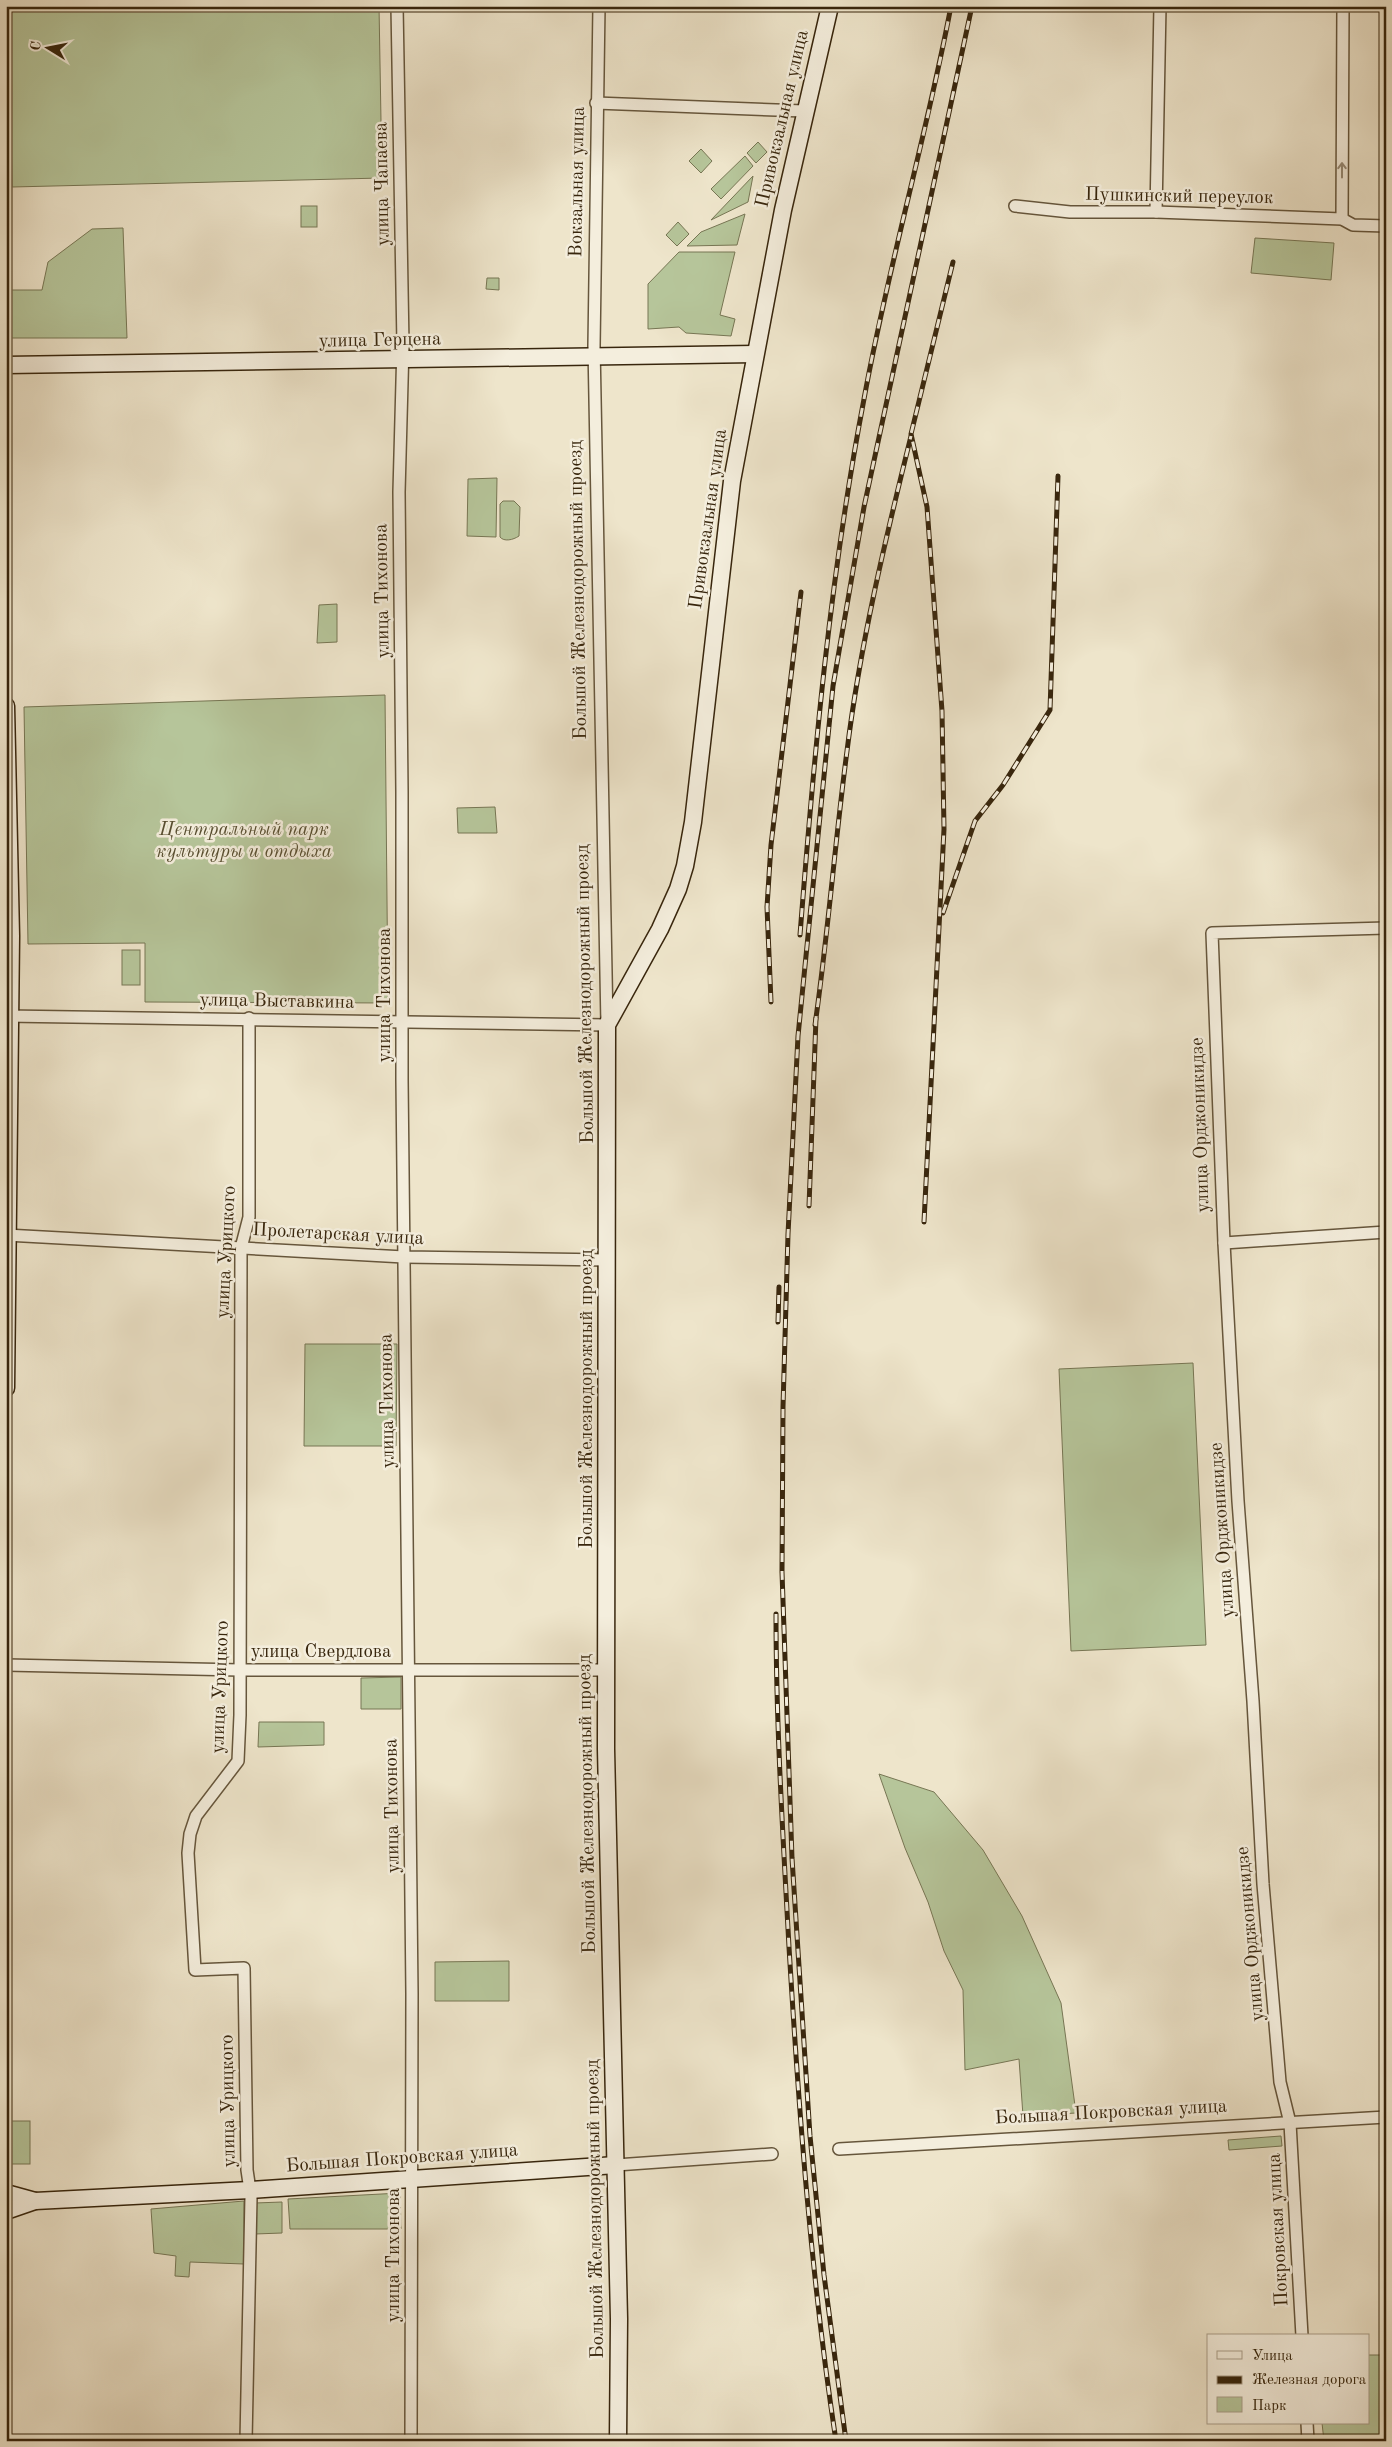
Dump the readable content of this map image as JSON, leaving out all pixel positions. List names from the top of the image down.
{
  "streets": {
    "main road": [
      "Привокзальная улица",
      "улица Герцена",
      "Большой Железнодорожный проезд",
      "Большая Покровская улица"
    ],
    "street": [
      "Вокзальная улица",
      "улица Чапаева",
      "Пушкинский переулок",
      "улица Тихонова",
      "улица Выставкина",
      "улица Орджоникидзе",
      "Пролетарская улица",
      "улица Урицкого",
      "улица Свердлова",
      "Покровская улица"
    ]
  },
  "crossings": [
    ["Привокзальная улица", "улица Герцена"],
    ["Привокзальная улица", "Большой Железнодорожный проезд"],
    ["Привокзальная улица", "улица Выставкина"],
    ["Вокзальная улица", "улица Герцена"],
    ["Вокзальная улица", "Большой Железнодорожный проезд"],
    ["улица Чапаева", "улица Герцена"],
    ["улица Чапаева", "улица Тихонова"],
    ["улица Герцена", "Большой Железнодорожный проезд"],
    ["улица Герцена", "улица Тихонова"],
    ["Большой Железнодорожный проезд", "улица Выставкина"],
    ["Большой Железнодорожный проезд", "Пролетарская улица"],
    ["Большой Железнодорожный проезд", "улица Свердлова"],
    ["Большой Железнодорожный проезд", "Большая Покровская улица"],
    ["улица Тихонова", "улица Выставкина"],
    ["улица Тихонова", "Пролетарская улица"],
    ["улица Тихонова", "улица Свердлова"],
    ["улица Тихонова", "Большая Покровская улица"],
    ["улица Выставкина", "улица Урицкого"],
    ["улица Орджоникидзе", "Большая Покровская улица"],
    ["улица Орджоникидзе", "Покровская улица"],
    ["Пролетарская улица", "улица Урицкого"],
    ["улица Урицкого", "улица Свердлова"],
    ["улица Урицкого", "Большая Покровская улица"],
    ["Большая Покровская улица", "Покровская улица"]
  ],
  "parks": ["Центральный парк культуры и отдыха"],
  "legend": ["Улица", "Железная дорога", "Парк"],
  "north": "left"
}
